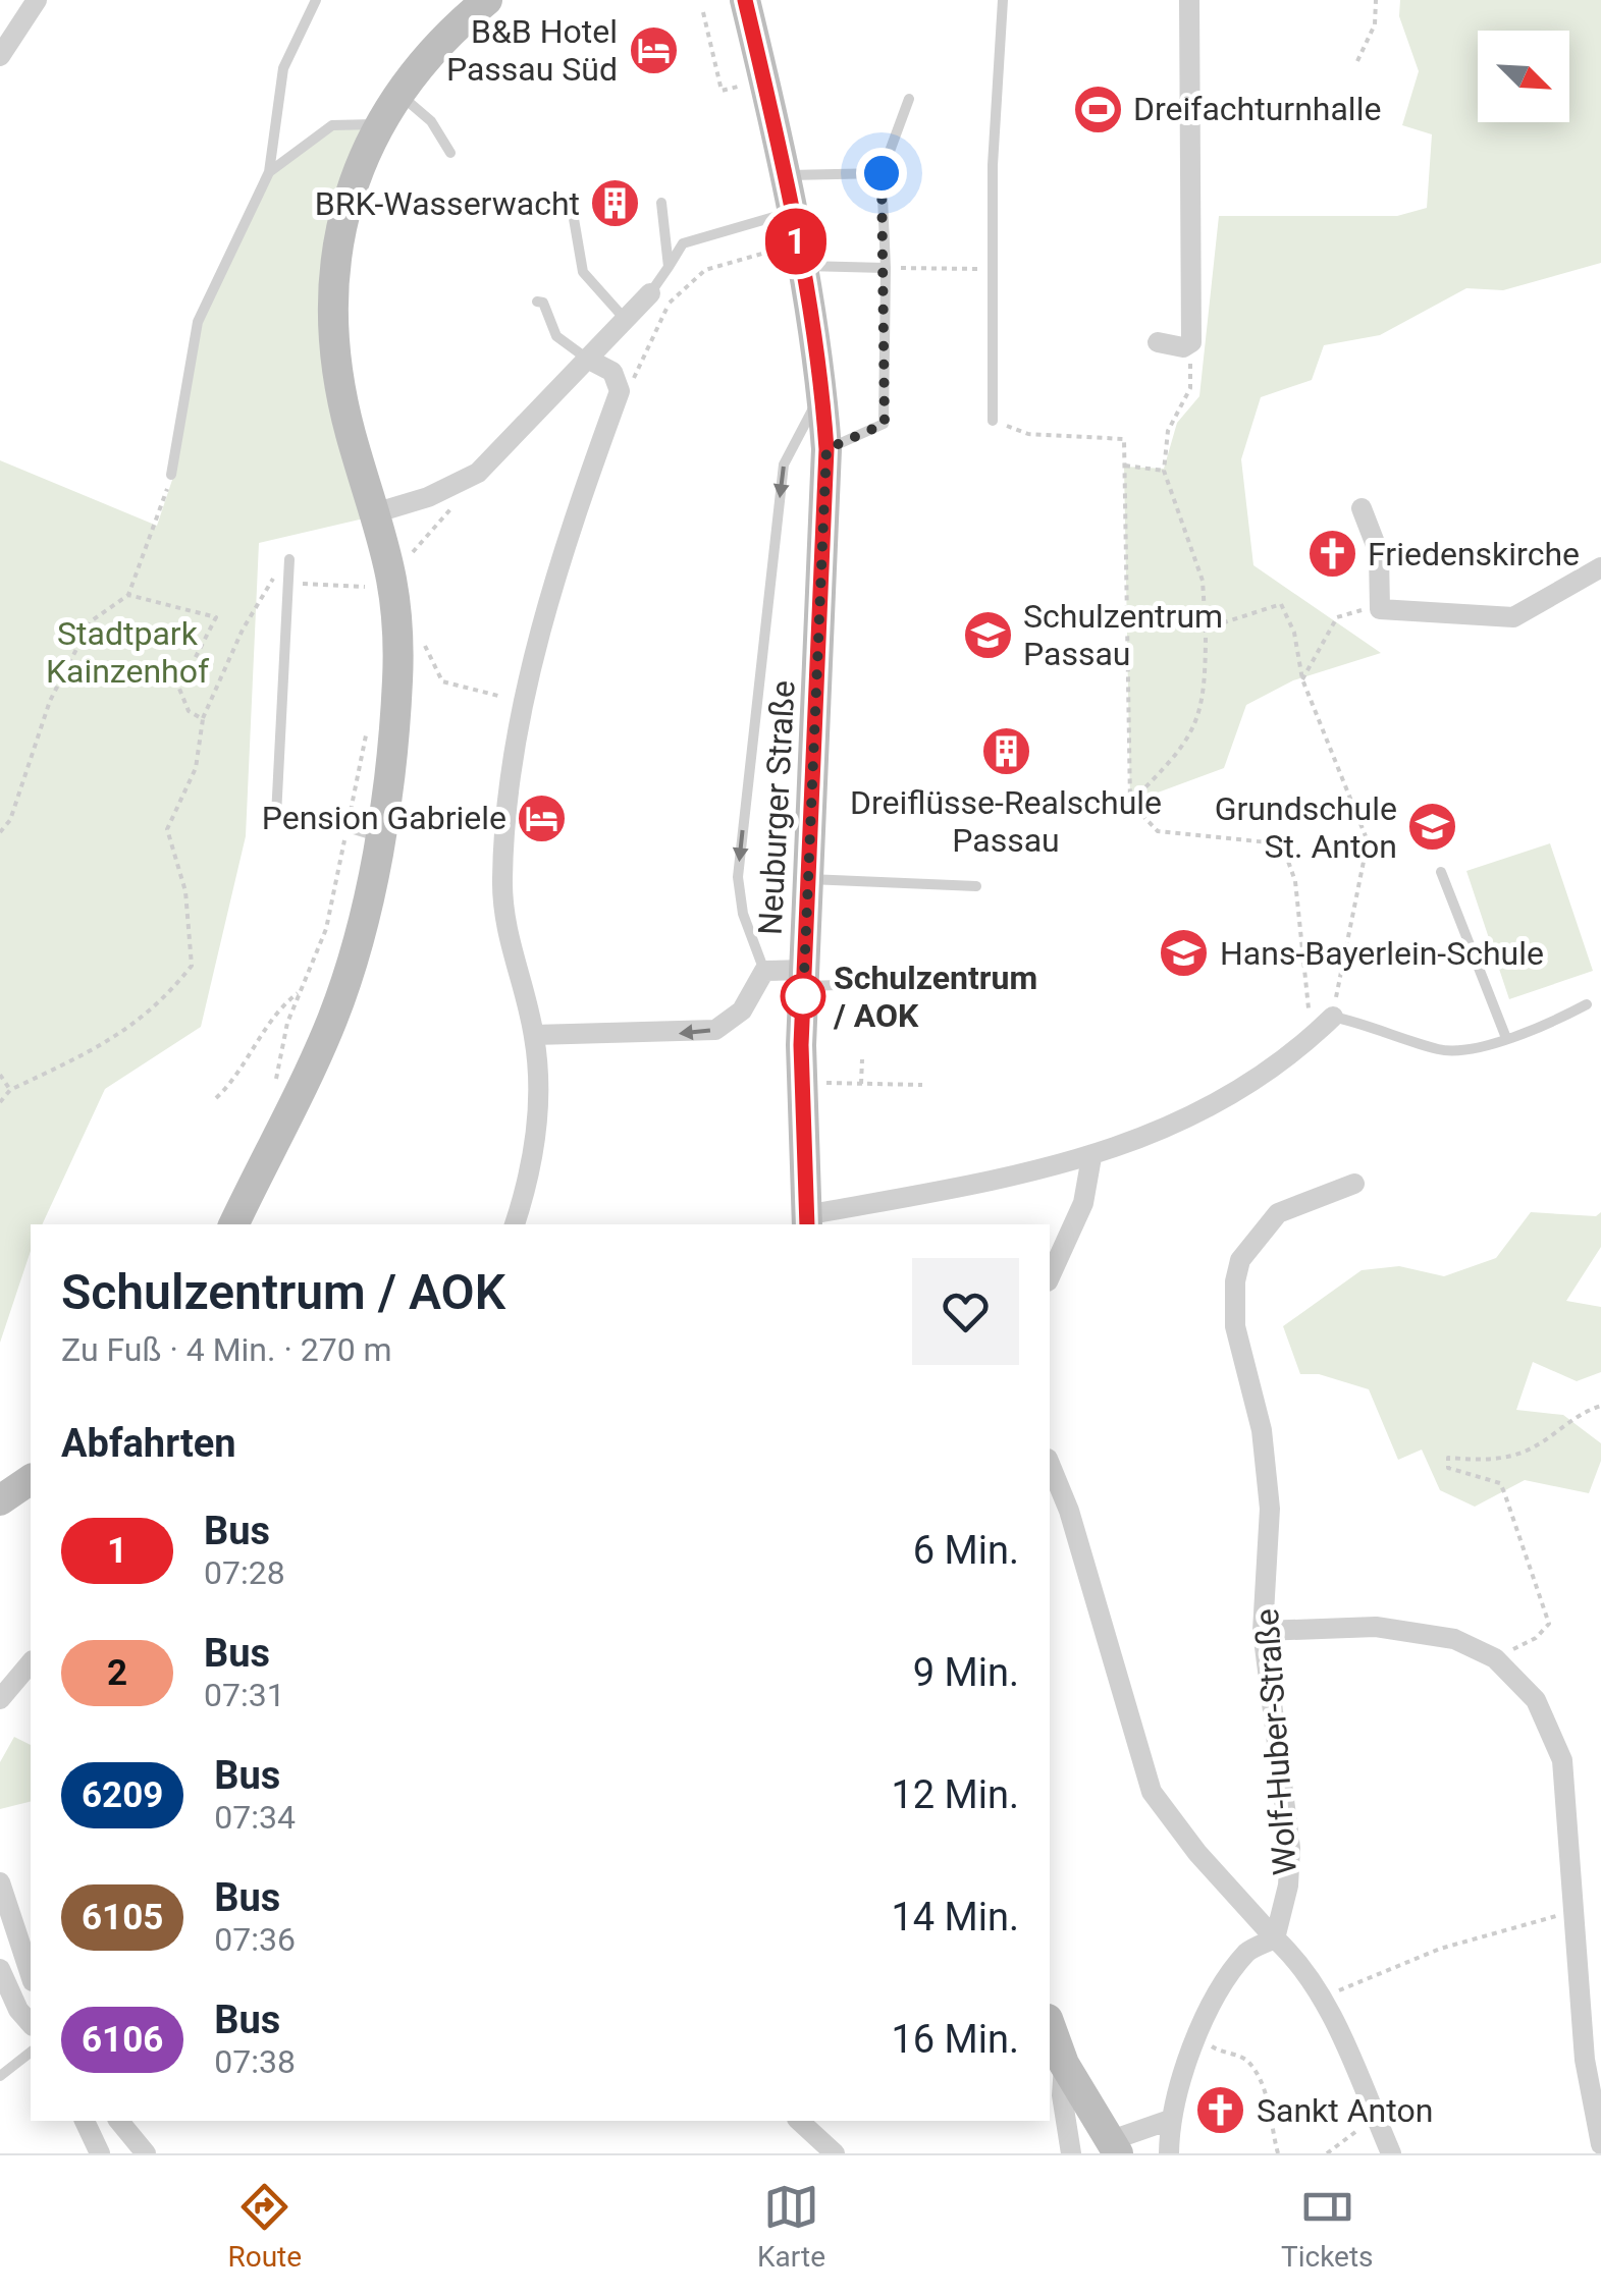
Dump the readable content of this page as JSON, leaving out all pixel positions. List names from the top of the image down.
{
  "streets": {
    "street": ["Neuburger Straße", "Wolf-Huber-Straße"]
  },
  "parks": ["Stadtpark Kainzenhof"],
  "places": {
    "hotel": ["B&B Hotel Passau Süd", "Pension Gabriele"],
    "sports": ["Dreifachturnhalle"],
    "building": ["BRK-Wasserwacht", "Dreiflüsse-Realschule Passau"],
    "church": ["Friedenskirche", "Sankt Anton"],
    "school or university": ["Schulzentrum Passau", "Grundschule St. Anton", "Hans-Bayerlein-Schule"],
    "other": ["Schulzentrum / AOK"]
  },
  "lines": ["bus line 1"],
  "north": "bottom right",
  "page": {
    "on_map": "1",
    "heading": [
      ["Schulzentrum / AOK", "Zu Fuß · 4 Min. · 270 m"],
      "Abfahrten"
    ],
    "list": [
      {
        "mark": "1",
        "name": "Bus",
        "note": "07:28",
        "value": "6 Min."
      },
      {
        "mark": "2",
        "name": "Bus",
        "note": "07:31",
        "value": "9 Min."
      },
      {
        "mark": "6209",
        "name": "Bus",
        "note": "07:34",
        "value": "12 Min."
      },
      {
        "mark": "6105",
        "name": "Bus",
        "note": "07:36",
        "value": "14 Min."
      },
      {
        "mark": "6106",
        "name": "Bus",
        "note": "07:38",
        "value": "16 Min."
      }
    ],
    "tabs": ["Route", "Karte", "Tickets"]
  }
}
